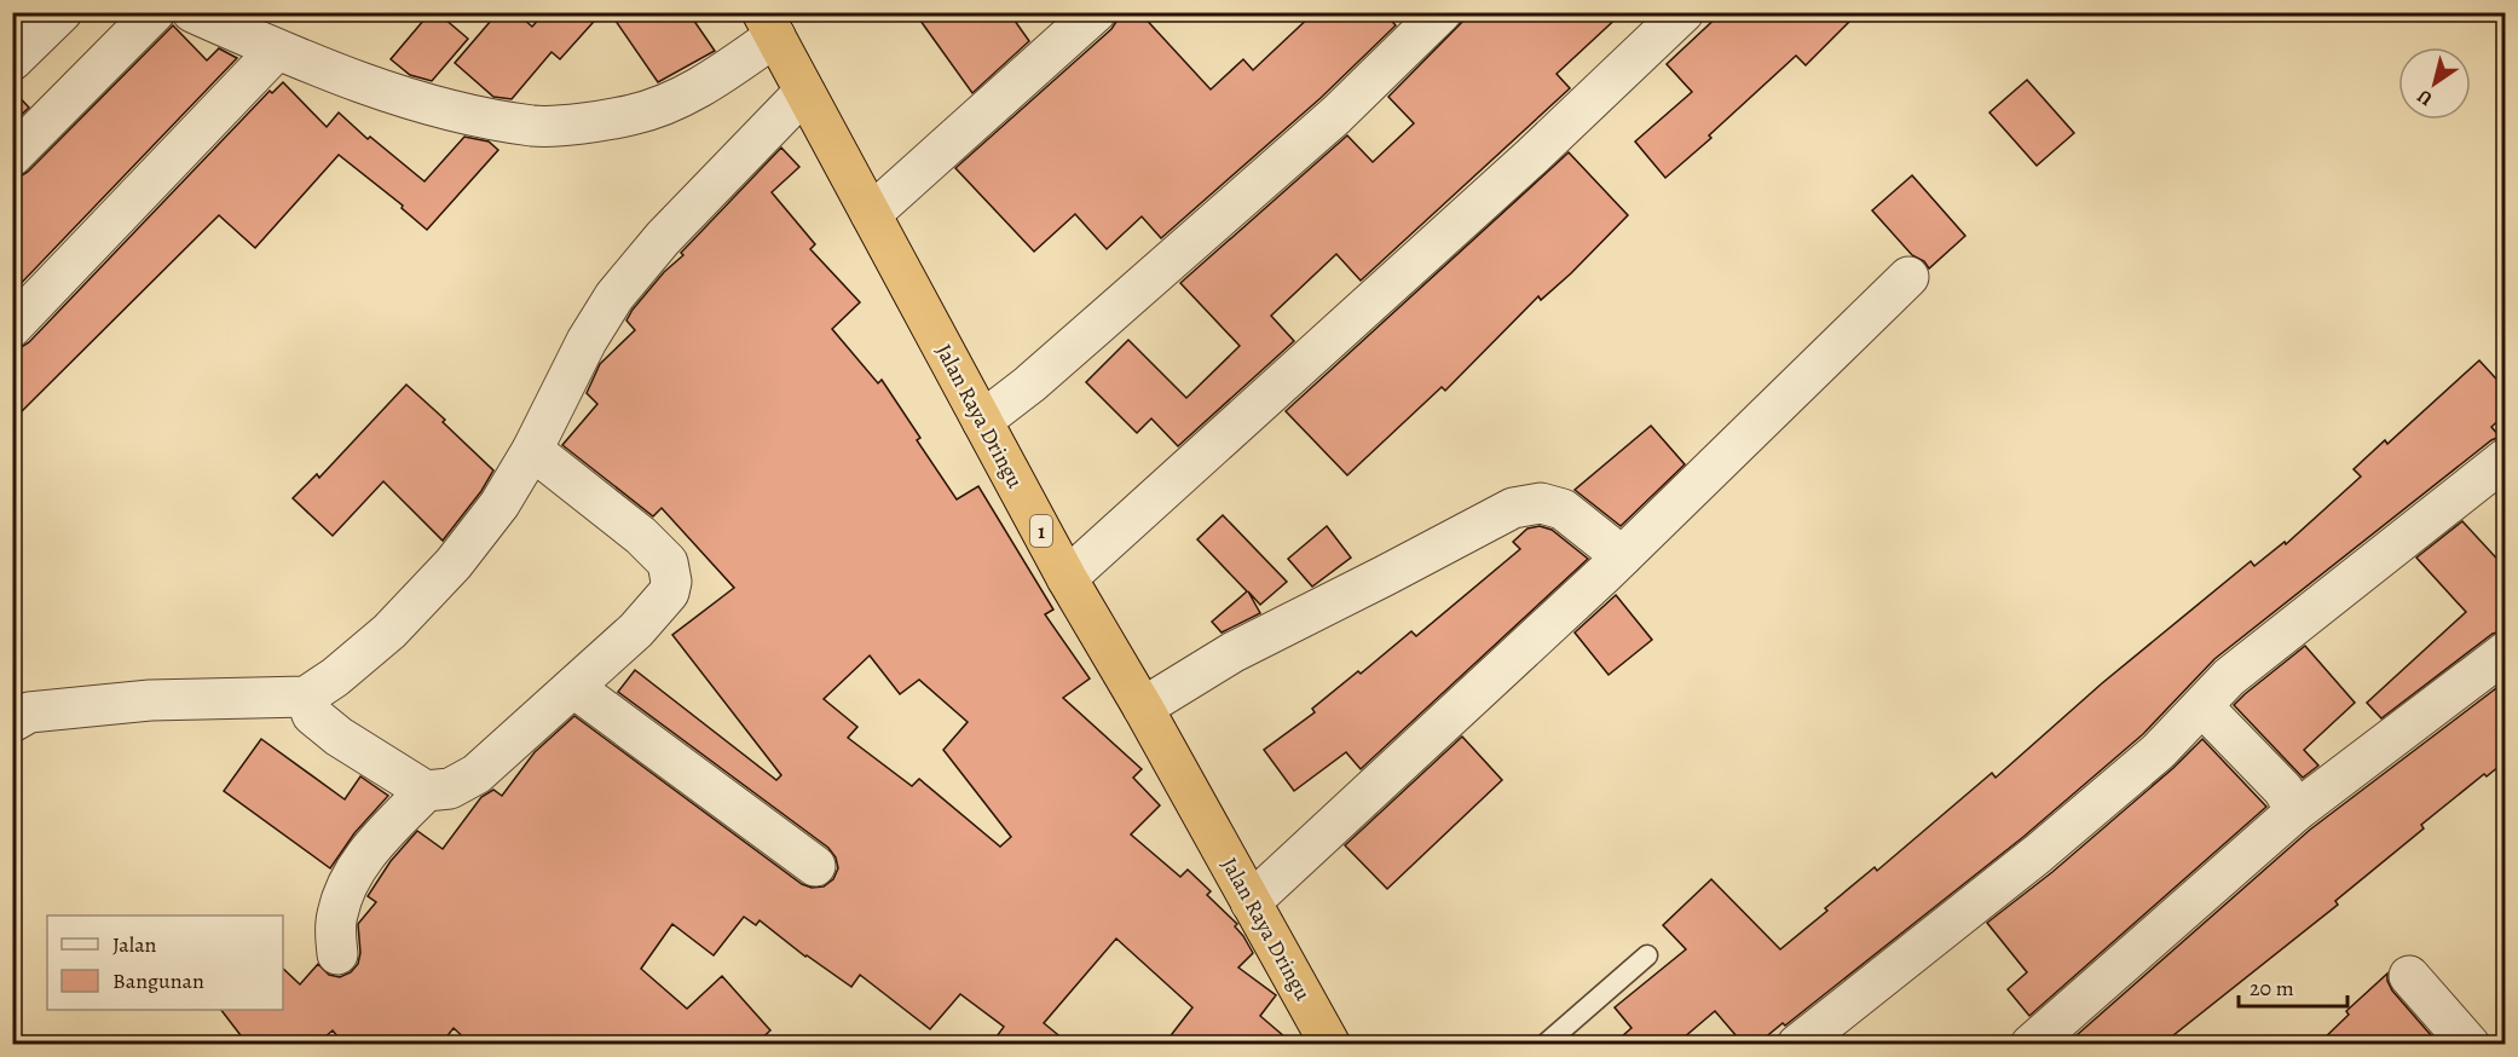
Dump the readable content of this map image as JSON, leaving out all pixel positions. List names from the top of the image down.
{
  "streets": {
    "highway": ["Jalan Raya Dringu", "1"]
  },
  "legend": ["Jalan", "Bangunan"],
  "scale_bar": "20 m",
  "north": "bottom left"
}
